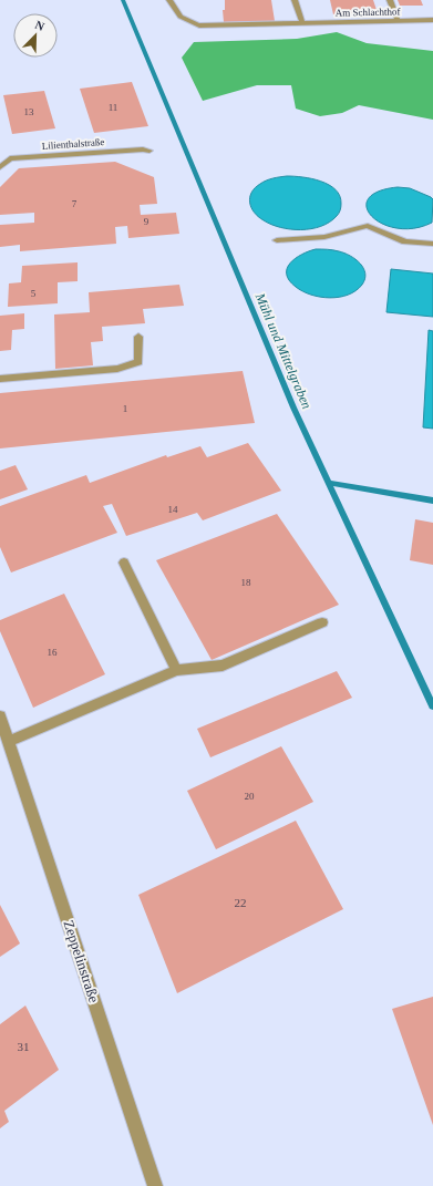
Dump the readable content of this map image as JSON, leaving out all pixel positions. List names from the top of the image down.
{
  "streets": {
    "street": ["Am Schlachthof", "Lilienthalstraße", "Zeppelinstraße"]
  },
  "water": ["Mühl und Mittelgraben"],
  "house_numbers": [
    "11",
    "13",
    "7",
    "9",
    "5",
    "1",
    "14",
    "18",
    "16",
    "20",
    "22",
    "31"
  ],
  "north": "top right"
}
